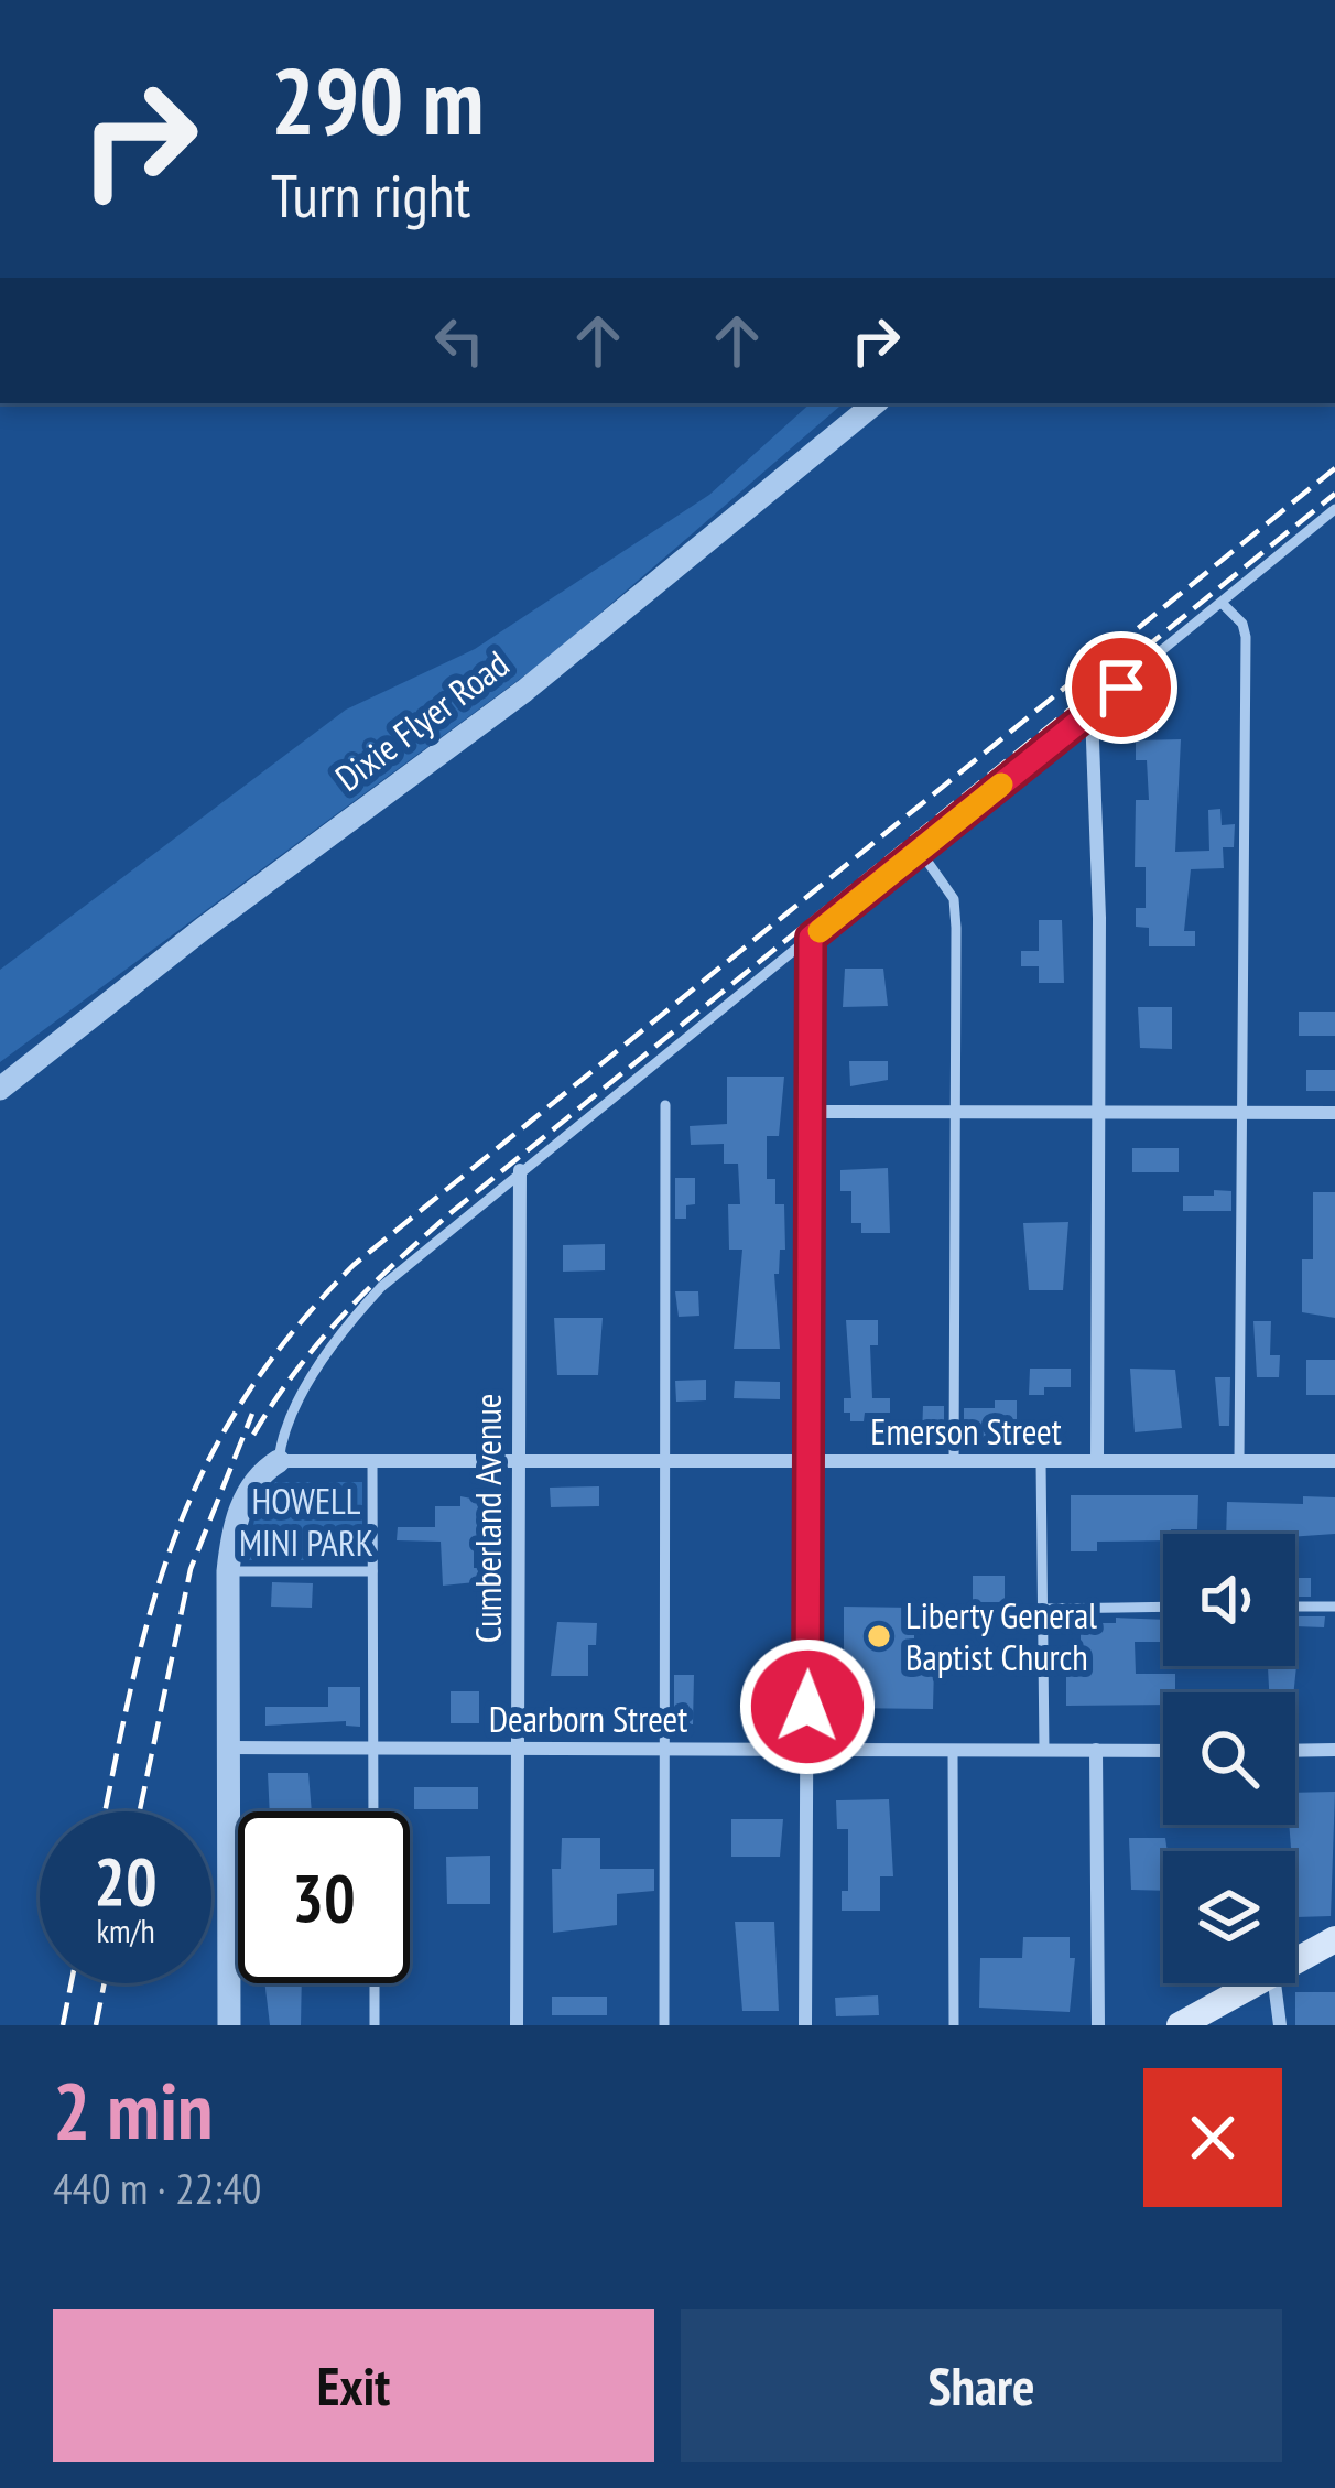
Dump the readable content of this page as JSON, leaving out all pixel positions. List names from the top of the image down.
{
  "streets": {
    "street": [
      "Dixie Flyer Road",
      "Emerson Street",
      "Cumberland Avenue",
      "Dearborn Street"
    ]
  },
  "crossings": [
    ["Emerson Street", "Cumberland Avenue"],
    ["Cumberland Avenue", "Dearborn Street"]
  ],
  "parks": ["HOWELL MINI PARK"],
  "places": ["Liberty General Baptist Church"],
  "page": {
    "turn": ["290 m", "Turn right"],
    "speed": "20 km/h",
    "limit": "30",
    "heading": ["2 min", "440 m · 22:40"],
    "buttons": ["Exit", "Share"]
  }
}
